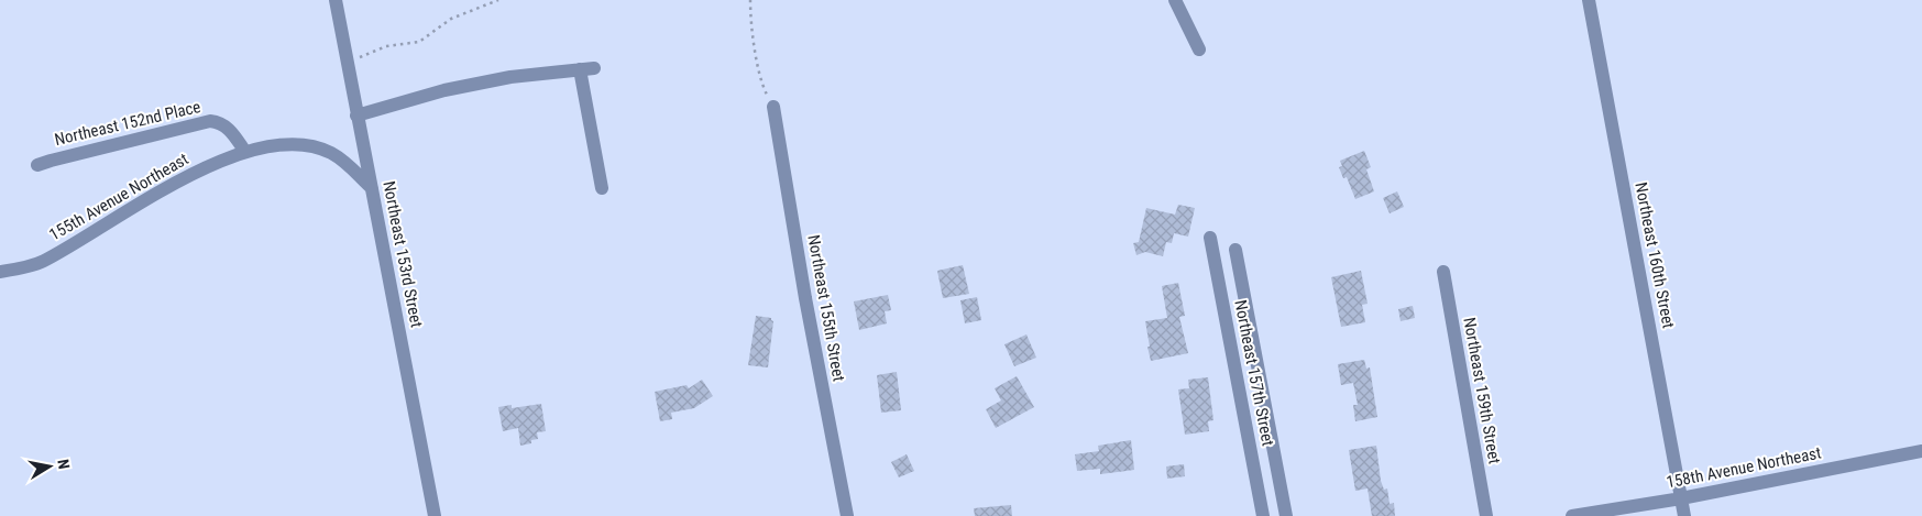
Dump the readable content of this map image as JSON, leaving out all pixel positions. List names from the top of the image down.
{
  "streets": {
    "street": [
      "Northeast 152nd Place",
      "155th Avenue Northeast",
      "Northeast 153rd Street",
      "Northeast 160th Street",
      "Northeast 155th Street",
      "Northeast 157th Street",
      "Northeast 159th Street",
      "158th Avenue Northeast"
    ]
  },
  "crossings": [
    ["Northeast 152nd Place", "155th Avenue Northeast"],
    ["155th Avenue Northeast", "Northeast 153rd Street"],
    ["Northeast 160th Street", "158th Avenue Northeast"]
  ],
  "north": "right"
}
